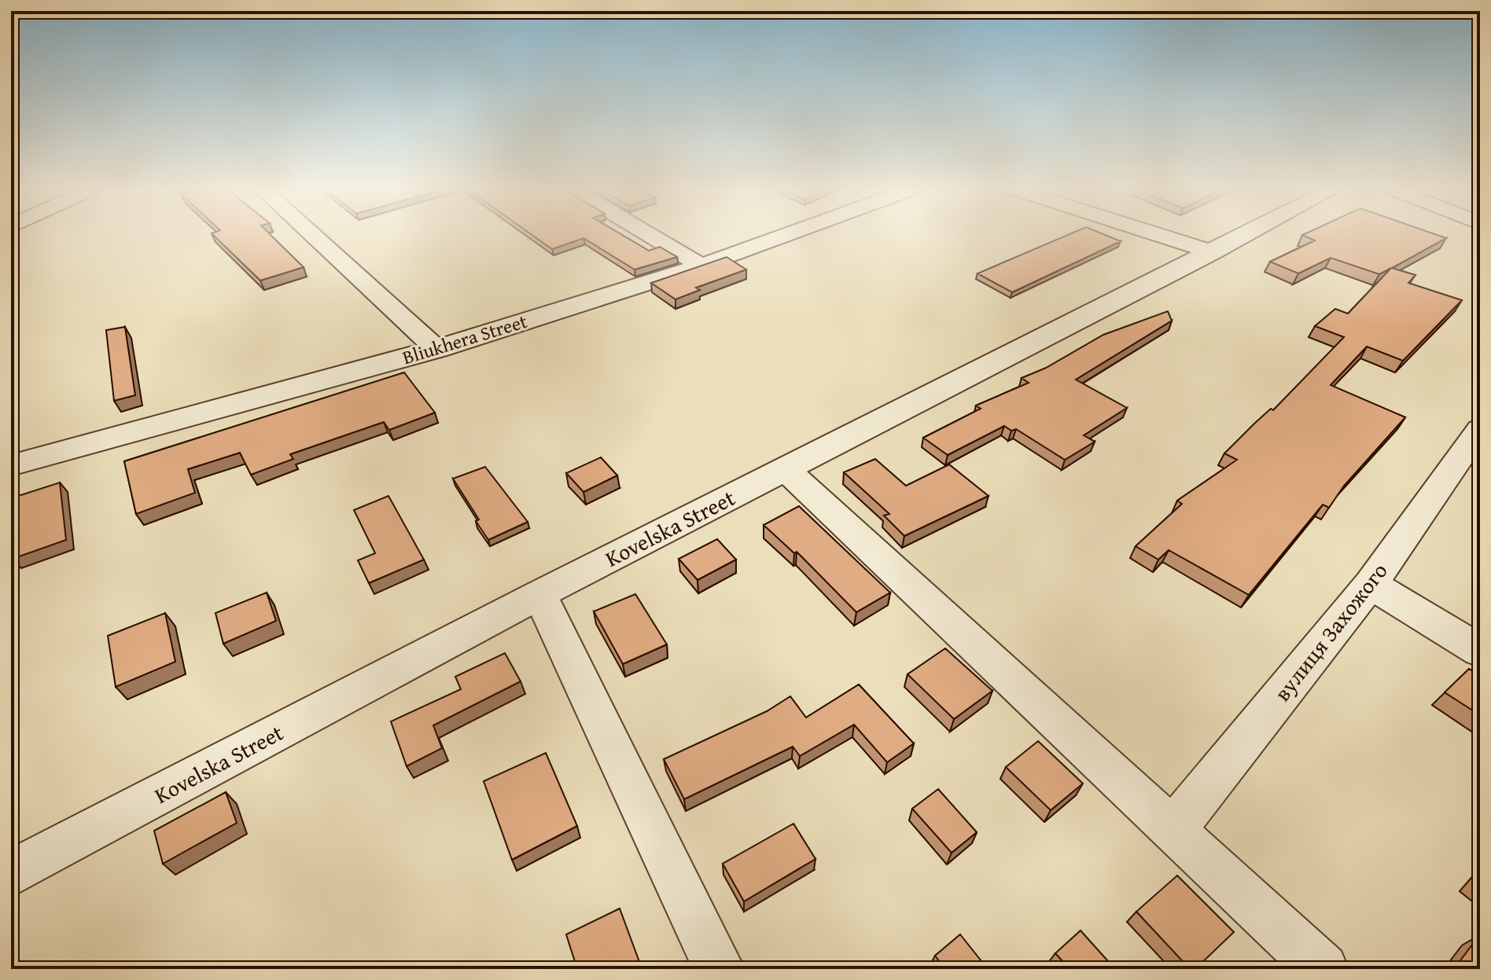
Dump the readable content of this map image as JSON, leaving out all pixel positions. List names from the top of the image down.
{
  "streets": {
    "street": ["Bliukhera Street", "Kovelska Street", "вулиця Захожого"]
  }
}
